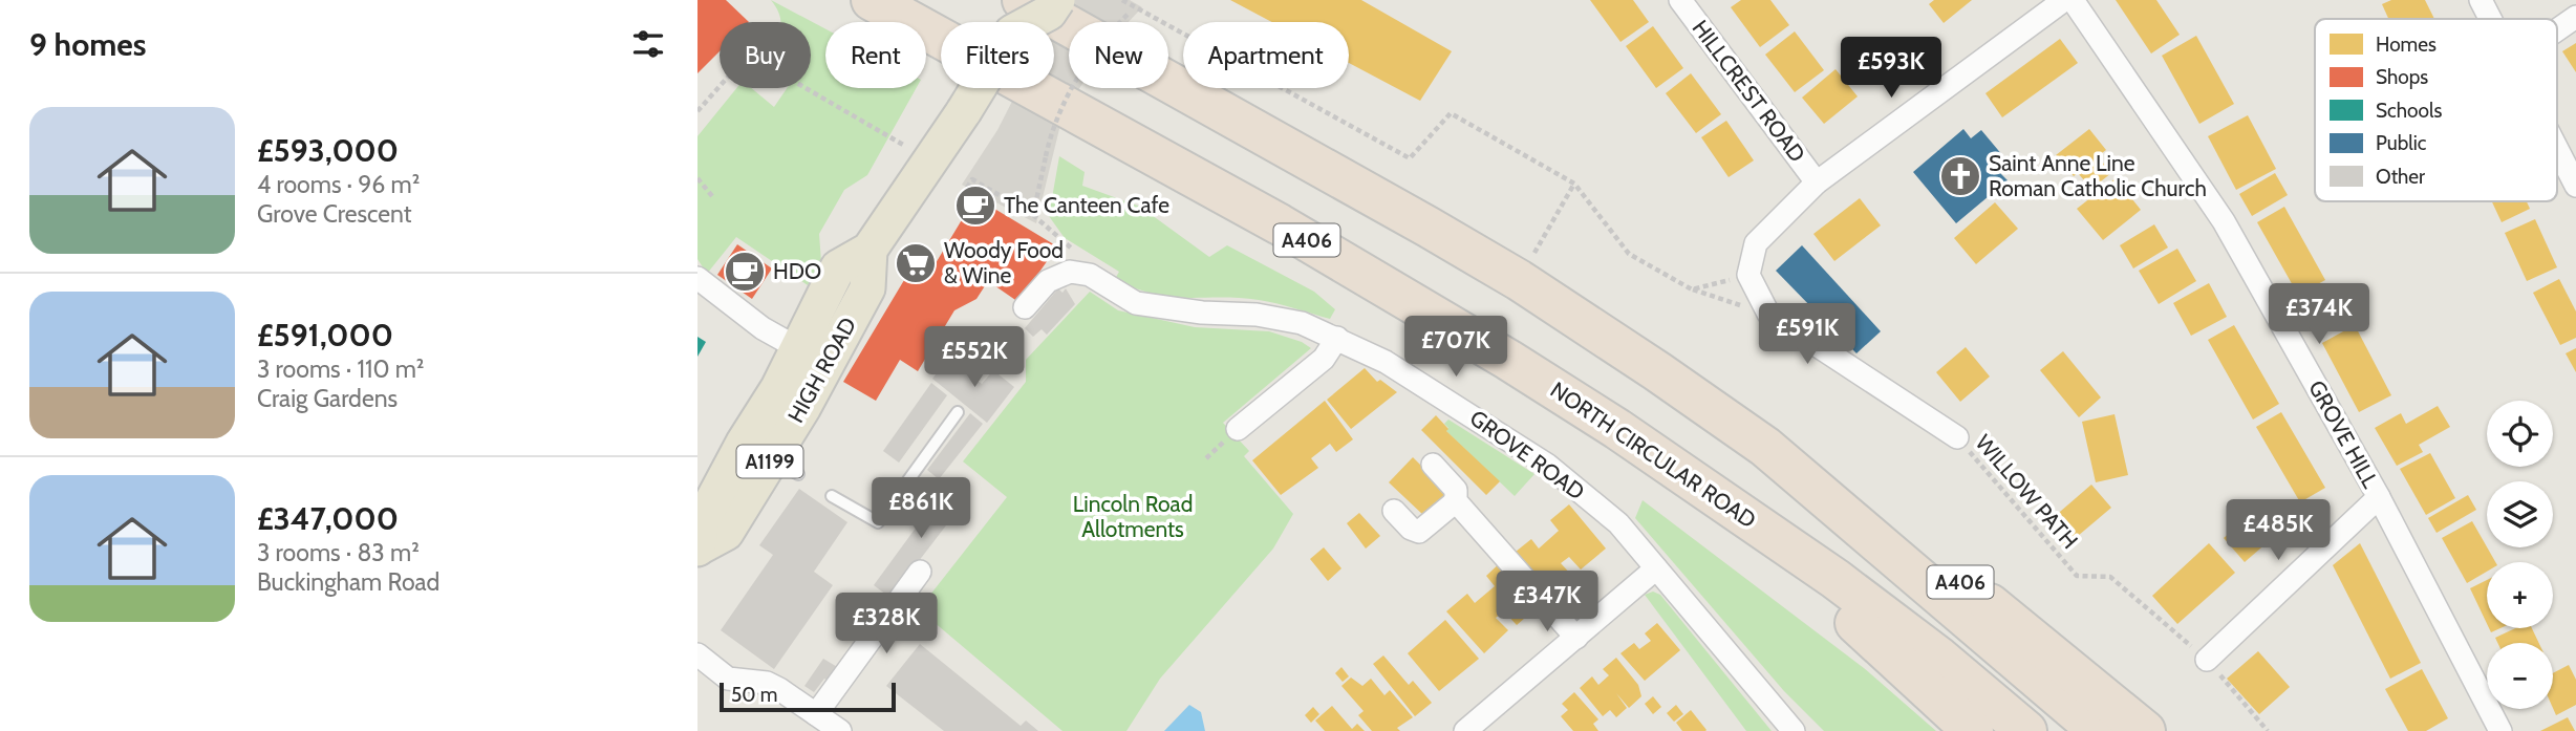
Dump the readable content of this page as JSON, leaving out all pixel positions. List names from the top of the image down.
{
  "streets": {
    "highway": ["A406", "NORTH CIRCULAR ROAD"],
    "main road": ["HIGH ROAD", "A1199"],
    "street": ["HILLCREST ROAD", "GROVE HILL", "GROVE ROAD"],
    "path": ["WILLOW PATH"]
  },
  "crossings": [
    ["A406", "HIGH ROAD"],
    ["A406", "NORTH CIRCULAR ROAD"]
  ],
  "parks": ["Lincoln Road Allotments"],
  "places": {
    "church": ["Saint Anne Line Roman Catholic Church"],
    "cafe": ["The Canteen Cafe", "HDO"],
    "supermarket": ["Woody Food & Wine"]
  },
  "legend": [
    "Homes",
    "Shops",
    "Schools",
    "Public",
    "Other"
  ],
  "scale_bar": "50 m",
  "page": {
    "heading": "9 homes",
    "chip": [
      "Buy",
      "Rent",
      "Filters",
      "New",
      "Apartment"
    ],
    "price": [
      "£593K",
      "£374K",
      "£591K",
      "£707K",
      "£552K",
      "£861K",
      "£485K",
      "£347K",
      "£328K"
    ],
    "list": [
      {
        "name": "£593,000",
        "note": "4 rooms · 96 m² · Grove Crescent"
      },
      {
        "name": "£591,000",
        "note": "3 rooms · 110 m² · Craig Gardens"
      },
      {
        "name": "£347,000",
        "note": "3 rooms · 83 m² · Buckingham Road"
      }
    ],
    "map_buttons": ["+", "−"],
    "scale": "50 m"
  }
}
